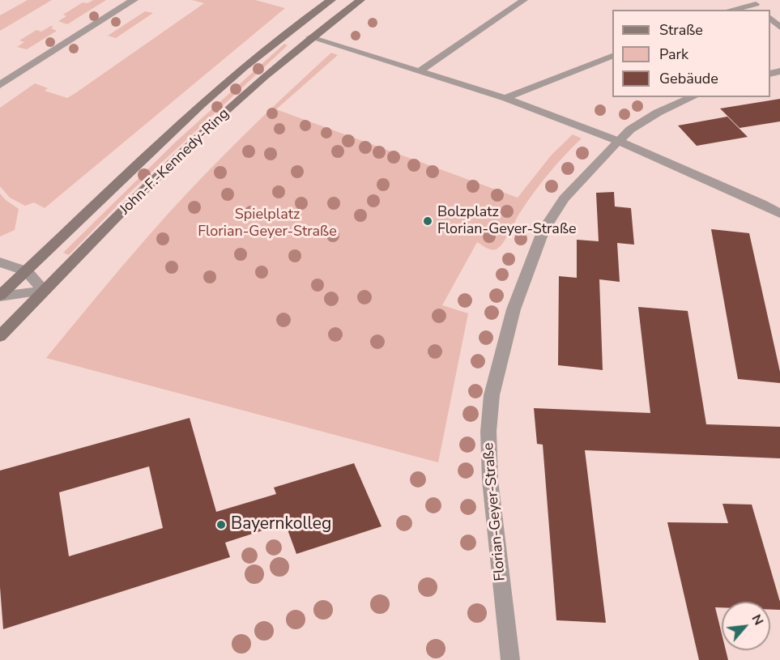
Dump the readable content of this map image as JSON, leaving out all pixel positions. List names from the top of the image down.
{
  "streets": {
    "main road": ["John-F.-Kennedy-Ring"],
    "street": ["Florian-Geyer-Straße"]
  },
  "parks": ["Spielplatz Florian-Geyer-Straße"],
  "places": ["Bolzplatz Florian-Geyer-Straße", "Bayernkolleg"],
  "legend": ["Straße", "Park", "Gebäude"],
  "north": "top right"
}
